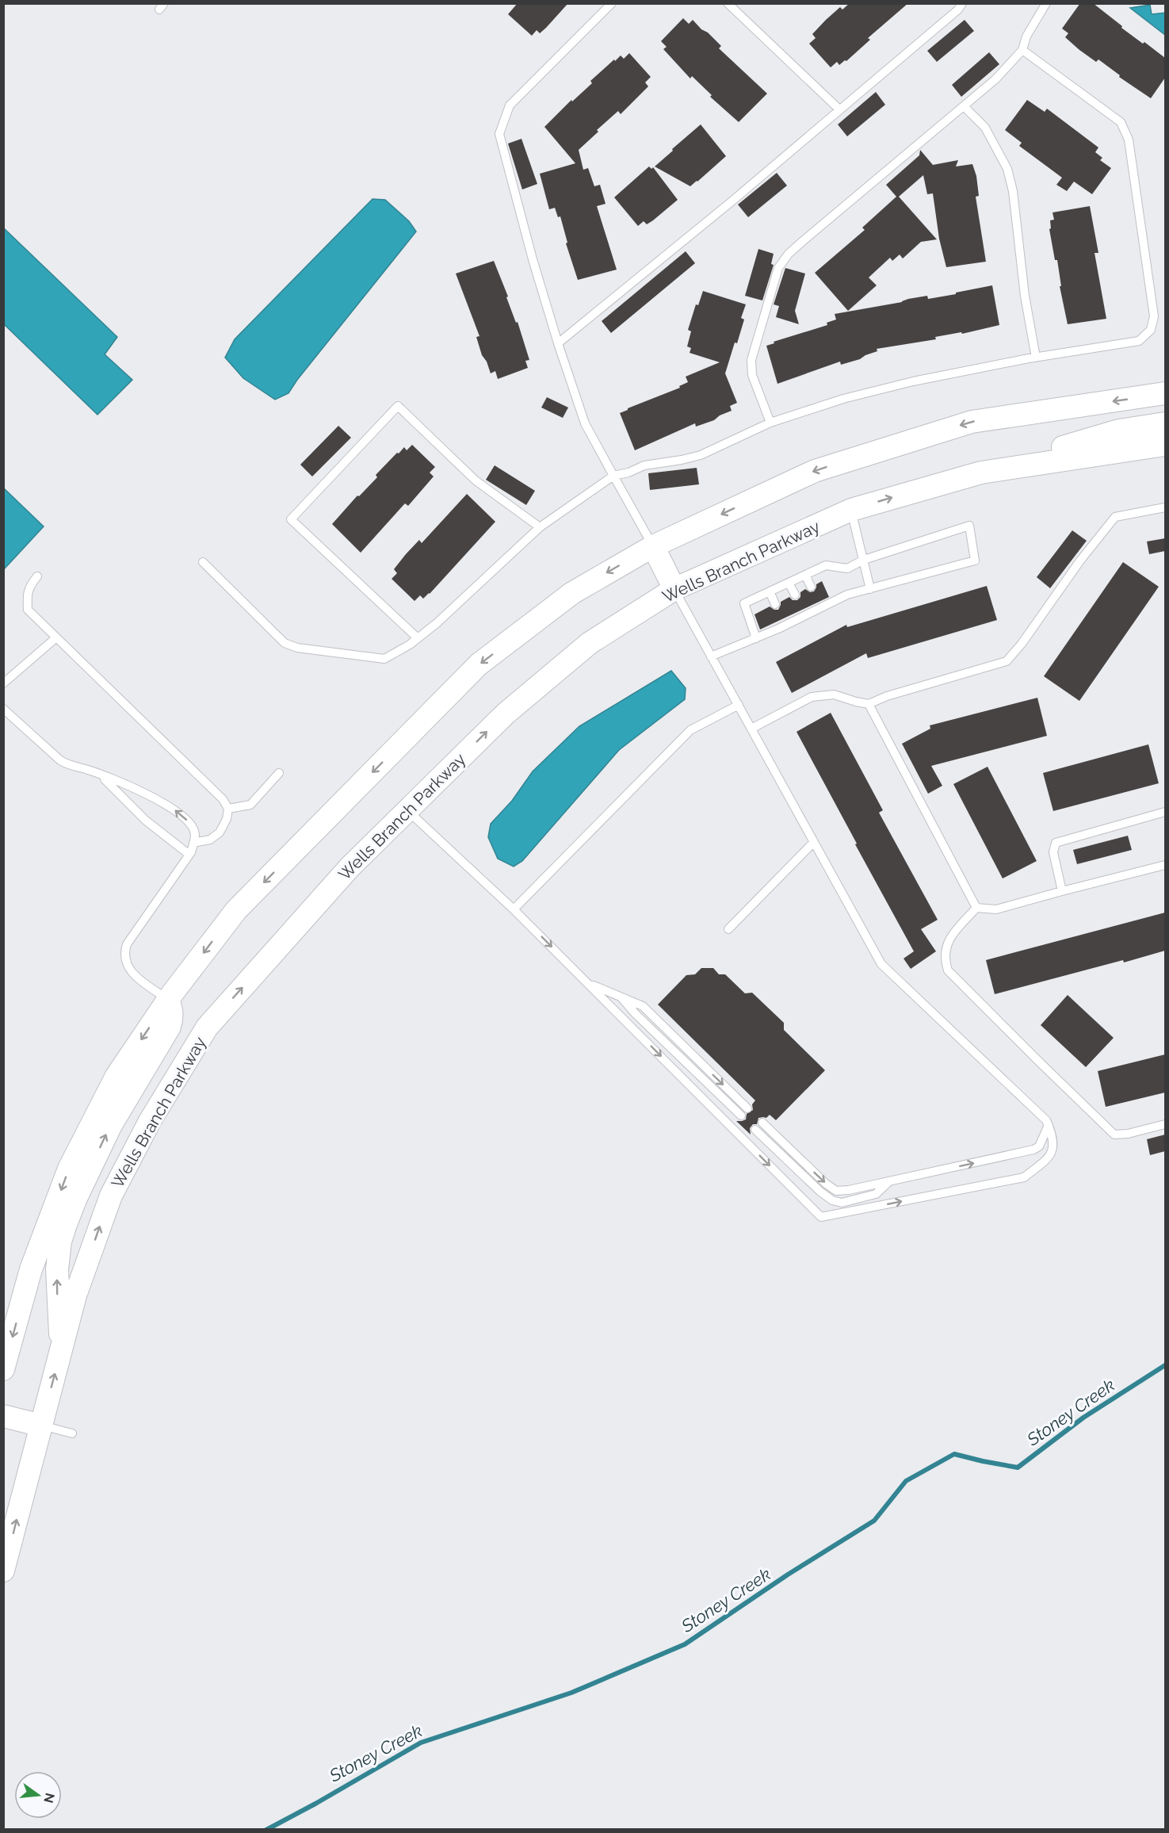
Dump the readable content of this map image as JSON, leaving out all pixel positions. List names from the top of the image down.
{
  "streets": {
    "main road": ["Wells Branch Parkway"]
  },
  "water": ["Stoney Creek"],
  "north": "right"
}
